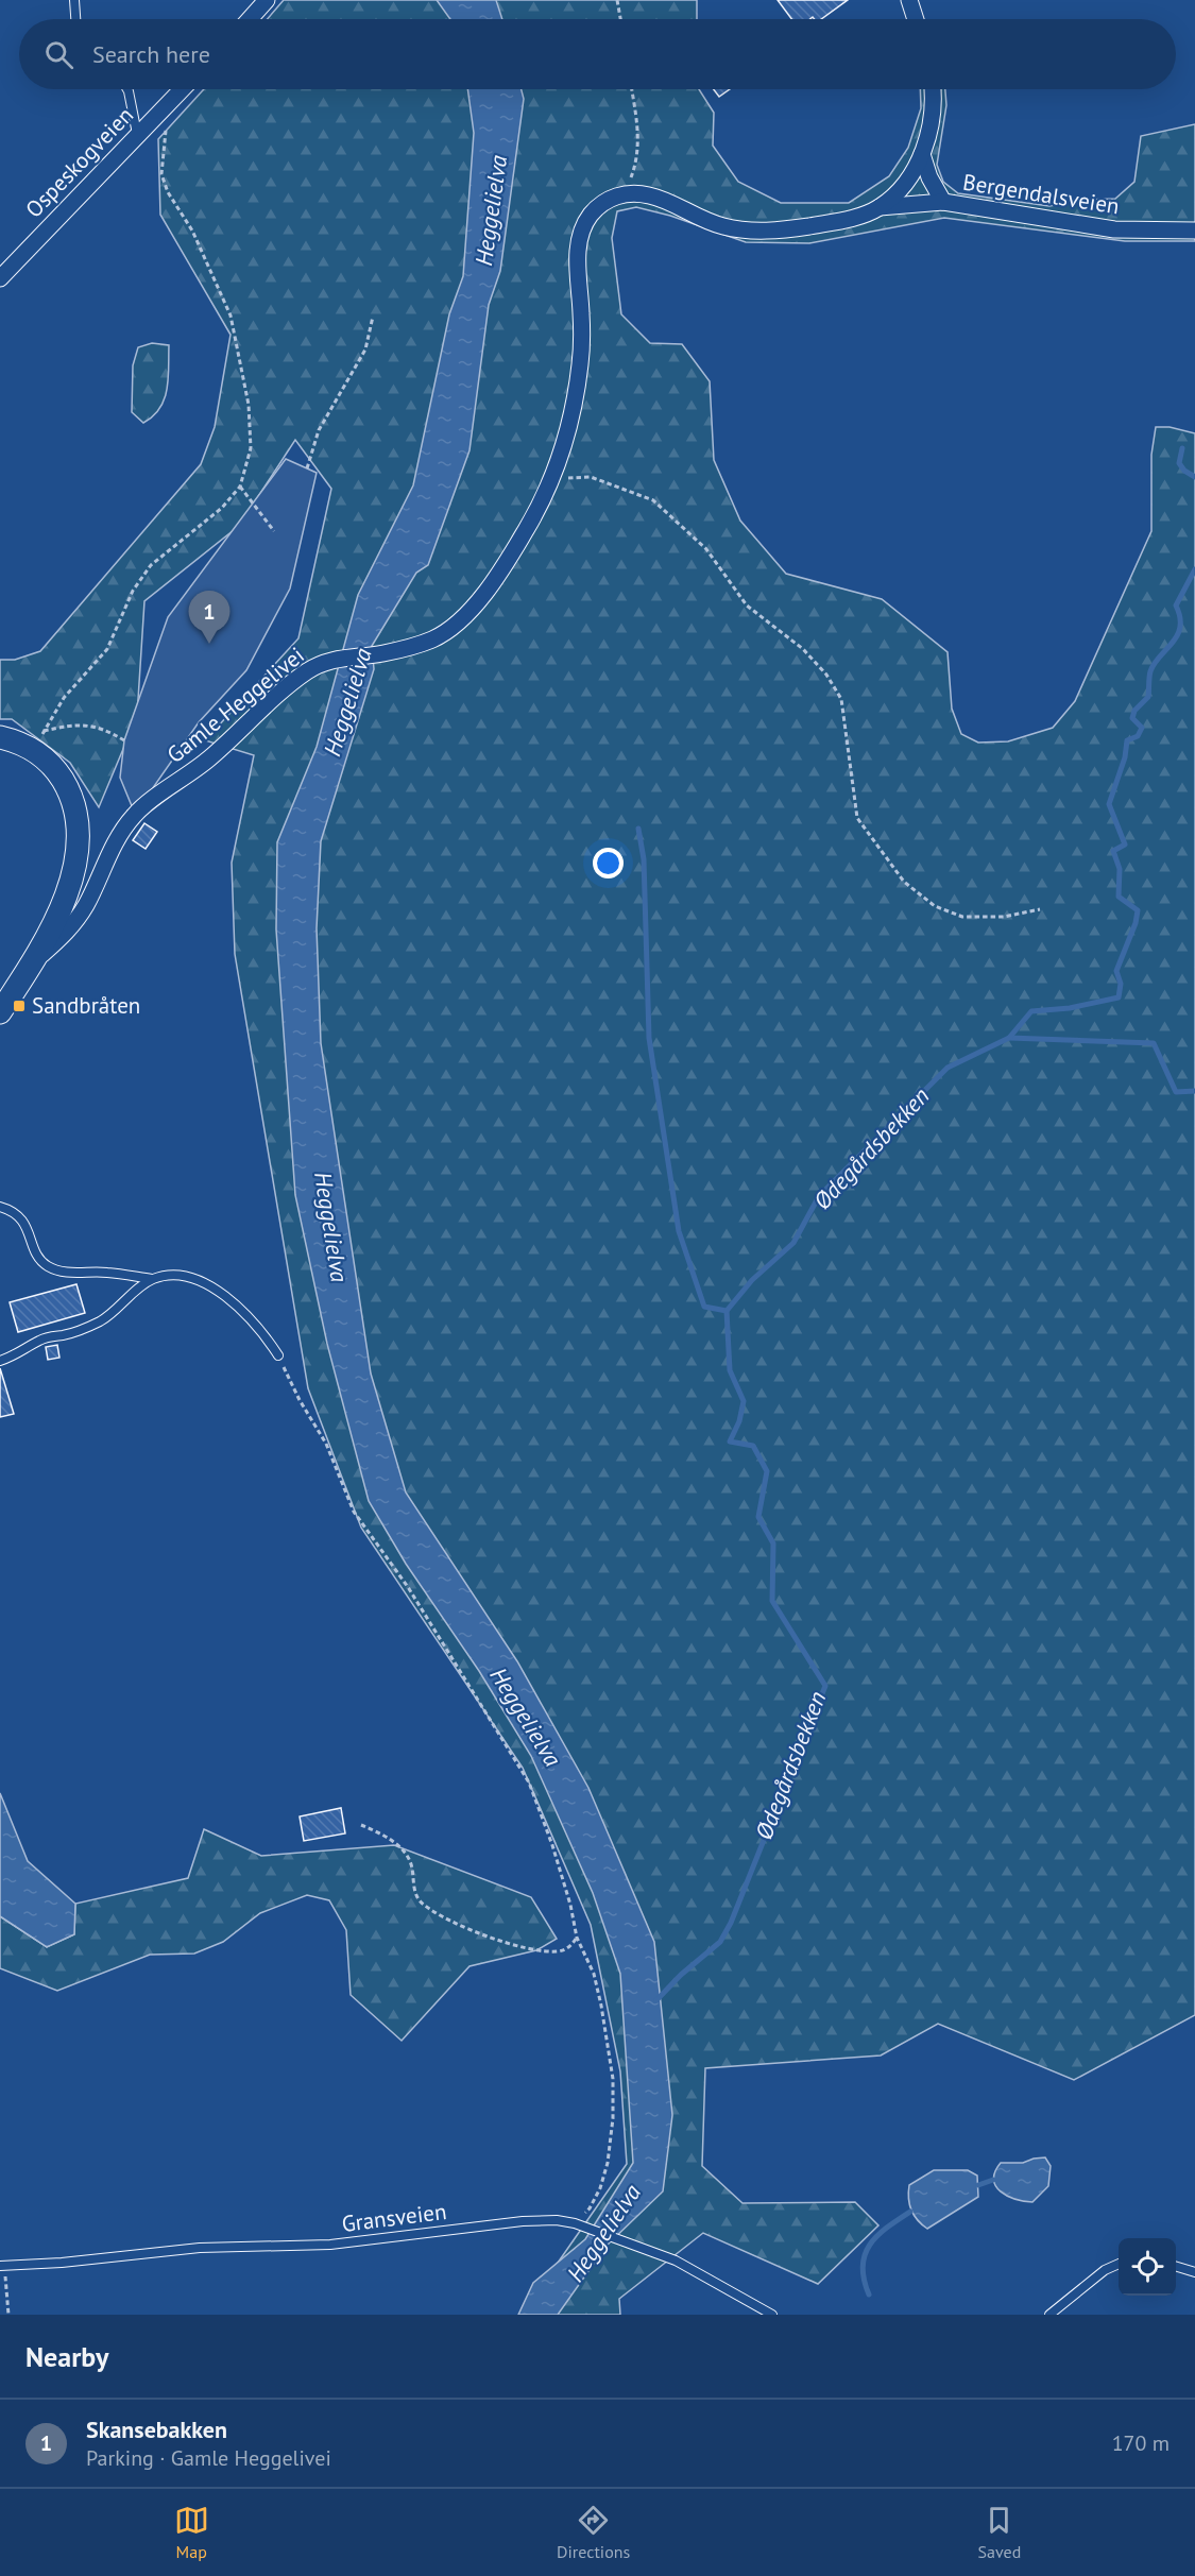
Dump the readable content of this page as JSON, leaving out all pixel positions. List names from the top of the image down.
{
  "streets": {
    "street": ["Ospeskogveien", "Bergendalsveien", "Gamle Heggelivei"],
    "lane": ["Gransveien"]
  },
  "water": ["Heggelielva", "Ødegårdsbekken"],
  "places": {
    "transit": ["Sandbråten"]
  },
  "page": {
    "search": "Search here",
    "pins": "1",
    "heading": "Nearby",
    "list": [
      {
        "mark": "1",
        "name": "Skansebakken",
        "note": "Parking · Gamle Heggelivei",
        "value": "170 m"
      }
    ],
    "nav": ["Map", "Directions", "Saved"]
  }
}
